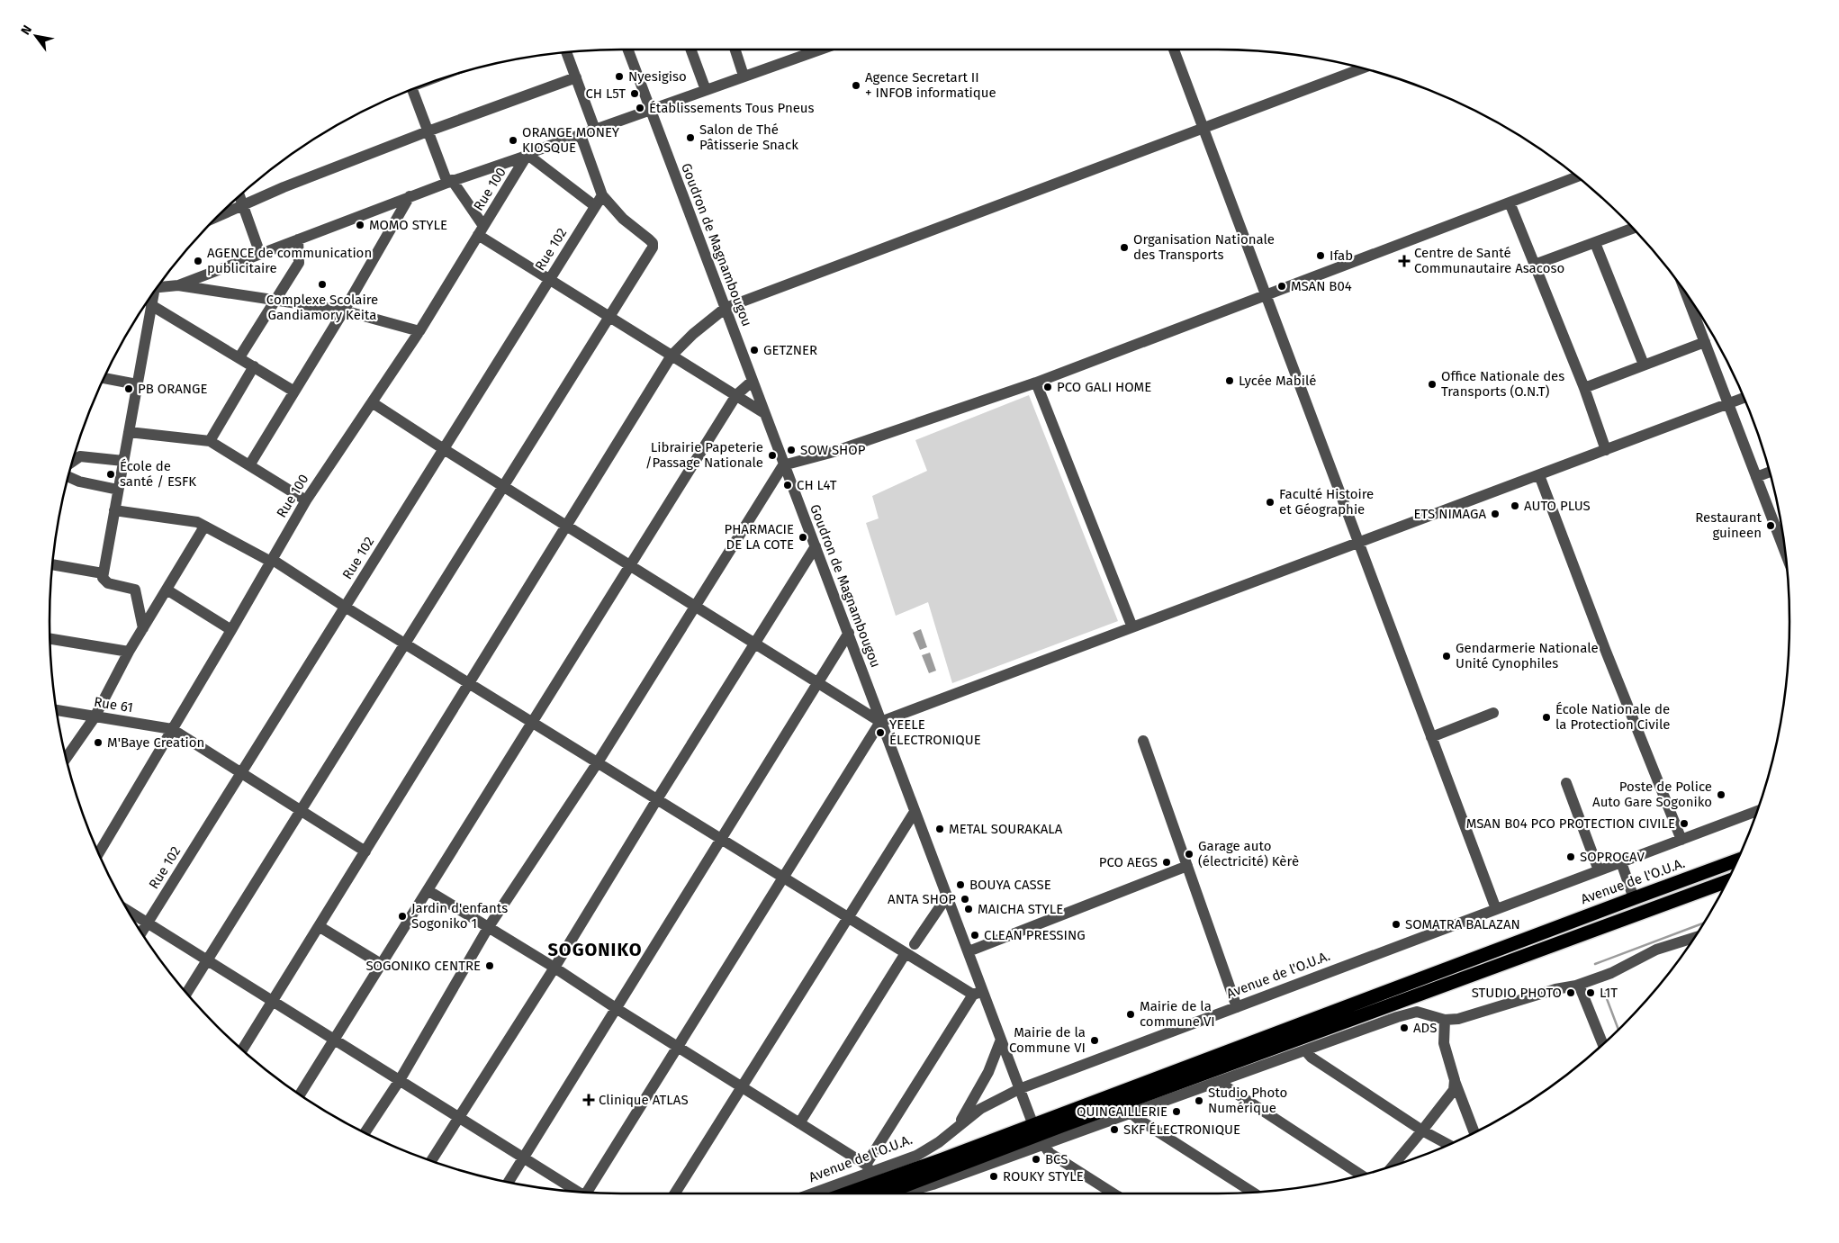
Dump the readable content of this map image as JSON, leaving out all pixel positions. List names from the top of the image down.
{
  "streets": {
    "highway": ["Avenue de l'O.U.A."],
    "street": [
      "Rue 100",
      "Goudron de Magnambougou",
      "Rue 102",
      "Rue 61"
    ]
  },
  "crossings": [
    ["Rue 100", "Rue 61"],
    ["Goudron de Magnambougou", "Avenue de l'O.U.A."]
  ],
  "districts": ["SOGONIKO"],
  "places": {
    "other": [
      "Nyesigiso",
      "Agence Secretart II + INFOB informatique",
      "CH L5T",
      "Établissements Tous Pneus",
      "Salon de Thé Pâtisserie Snack",
      "ORANGE MONEY KIOSQUE",
      "MOMO STYLE",
      "Organisation Nationale des Transports",
      "Ifab",
      "AGENCE de communication publicitaire",
      "Complexe Scolaire Gandiamory Keita",
      "MSAN B04",
      "GETZNER",
      "Lycée Mabilé",
      "Office Nationale des Transports (O.N.T)",
      "PCO GALI HOME",
      "PB ORANGE",
      "SOW SHOP",
      "Librairie Papeterie /Passage Nationale",
      "École de santé / ESFK",
      "CH L4T",
      "Faculté Histoire et Géographie",
      "AUTO PLUS",
      "ETS NIMAGA",
      "Restaurant guineen",
      "PHARMACIE DE LA COTE",
      "Gendarmerie Nationale Unité Cynophiles",
      "École Nationale de la Protection Civile",
      "YEELE ÉLECTRONIQUE",
      "M'Baye Creation",
      "Poste de Police Auto Gare Sogoniko",
      "MSAN B04 PCO PROTECTION CIVILE",
      "METAL SOURAKALA",
      "Garage auto (électricité) Kèrè",
      "SOPROCAV",
      "PCO AEGS",
      "BOUYA CASSE",
      "ANTA SHOP",
      "MAICHA STYLE",
      "Jardin d'enfants Sogoniko 1",
      "SOMATRA BALAZAN",
      "CLEAN PRESSING",
      "SOGONIKO CENTRE",
      "STUDIO PHOTO",
      "L1T",
      "Mairie de la commune VI",
      "ADS",
      "Mairie de la Commune VI",
      "Studio Photo Numérique",
      "QUINCAILLERIE",
      "SKF ÉLECTRONIQUE",
      "BCS",
      "ROUKY STYLE"
    ],
    "health": ["Centre de Santé Communautaire Asacoso", "Clinique ATLAS"]
  },
  "north": "top left"
}
